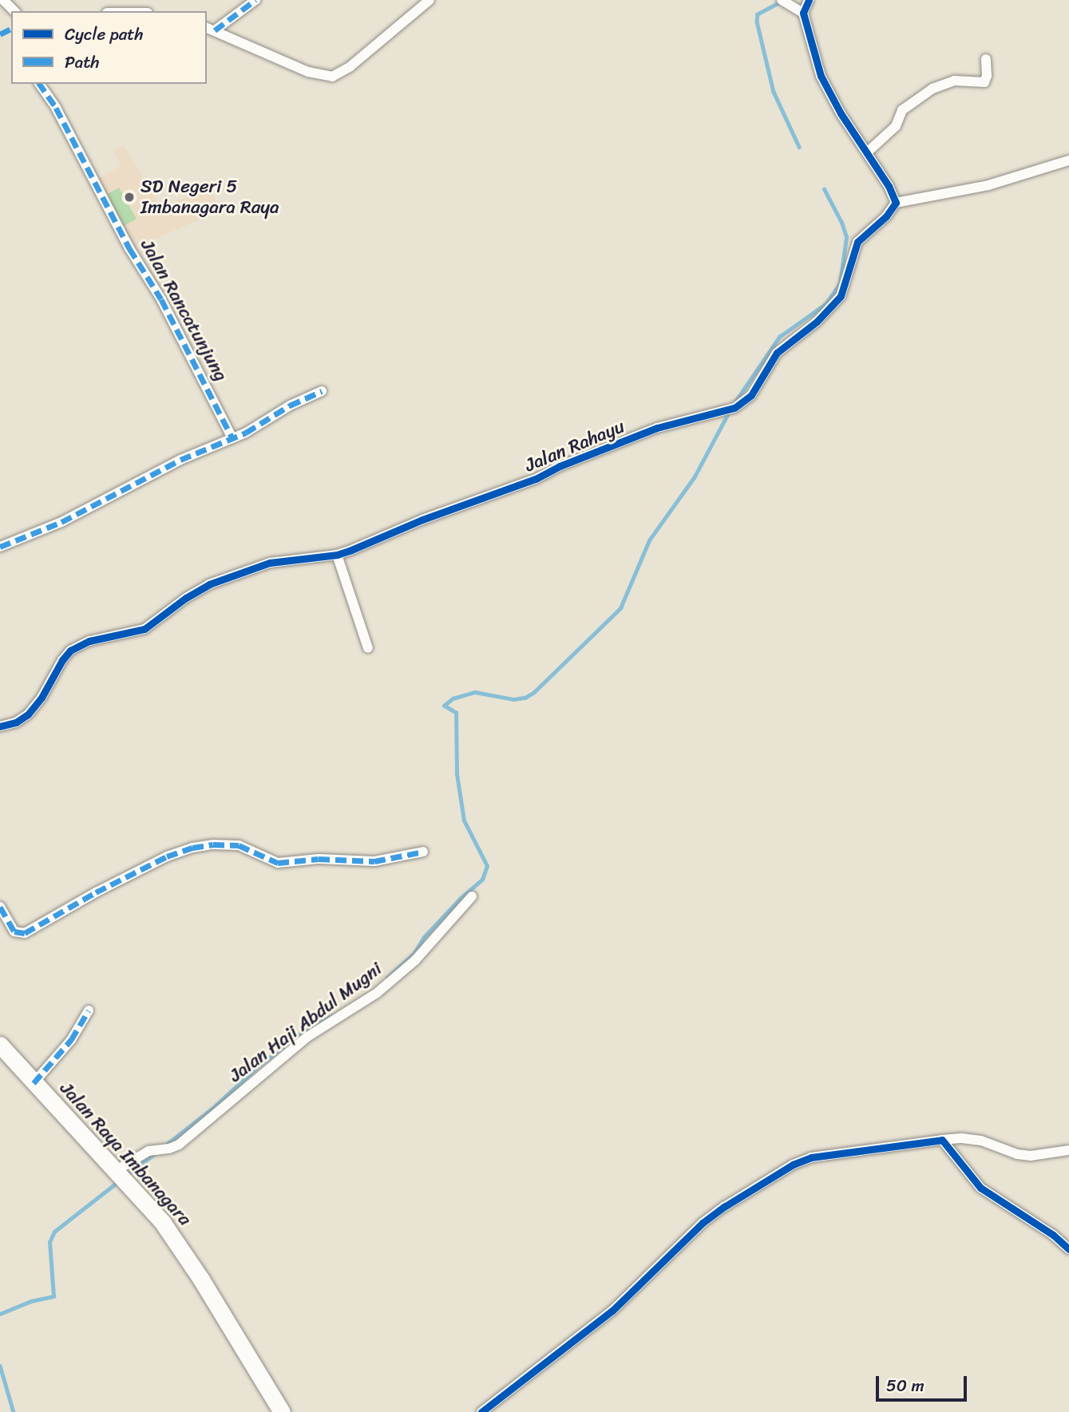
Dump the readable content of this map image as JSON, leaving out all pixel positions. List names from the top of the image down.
{
  "streets": {
    "highway": ["Jalan Raya Imbanagara"],
    "street": ["Jalan Rancatunjung", "Jalan Rahayu", "Jalan Haji Abdul Mugni"]
  },
  "crossings": [
    ["Jalan Haji Abdul Mugni", "Jalan Raya Imbanagara"]
  ],
  "places": ["SD Negeri 5 Imbanagara Raya"],
  "legend": ["Cycle path", "Path"],
  "scale_bar": "50 m"
}
